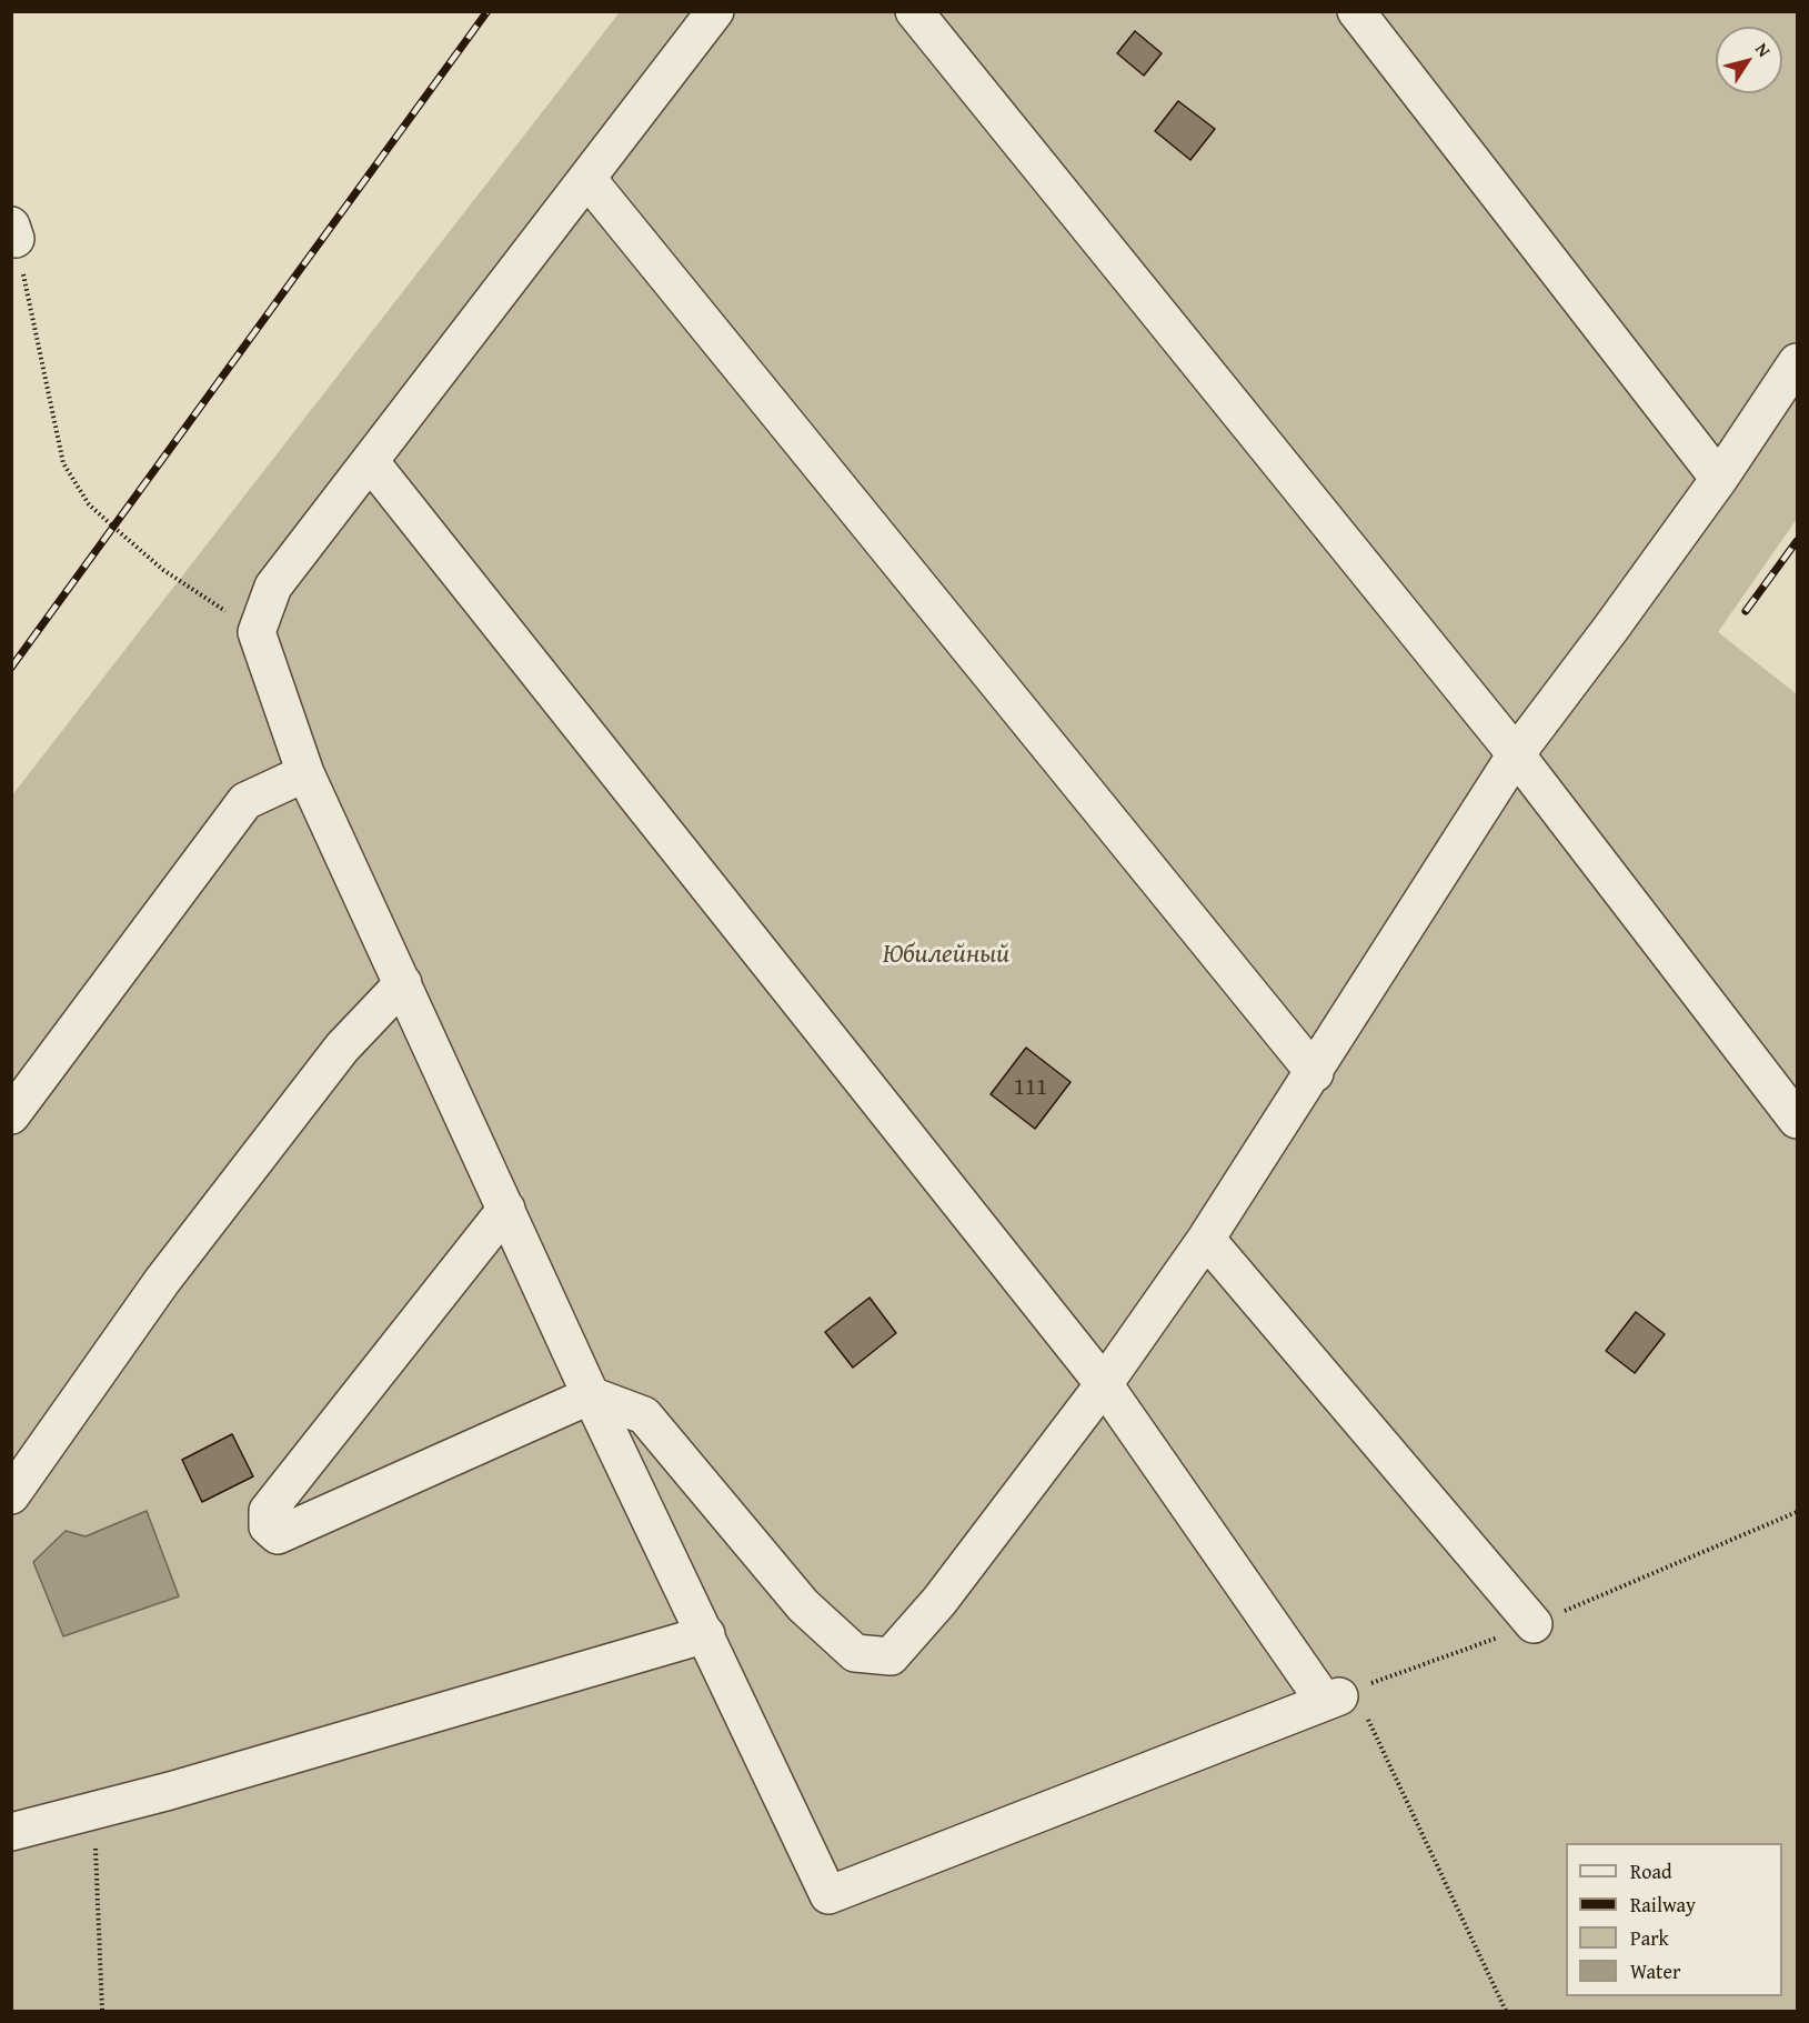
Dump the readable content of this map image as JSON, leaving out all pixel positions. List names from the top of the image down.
{
  "parks": ["Юбилейный"],
  "house_numbers": ["111"],
  "legend": [
    "Road",
    "Railway",
    "Park",
    "Water"
  ],
  "north": "top right"
}
